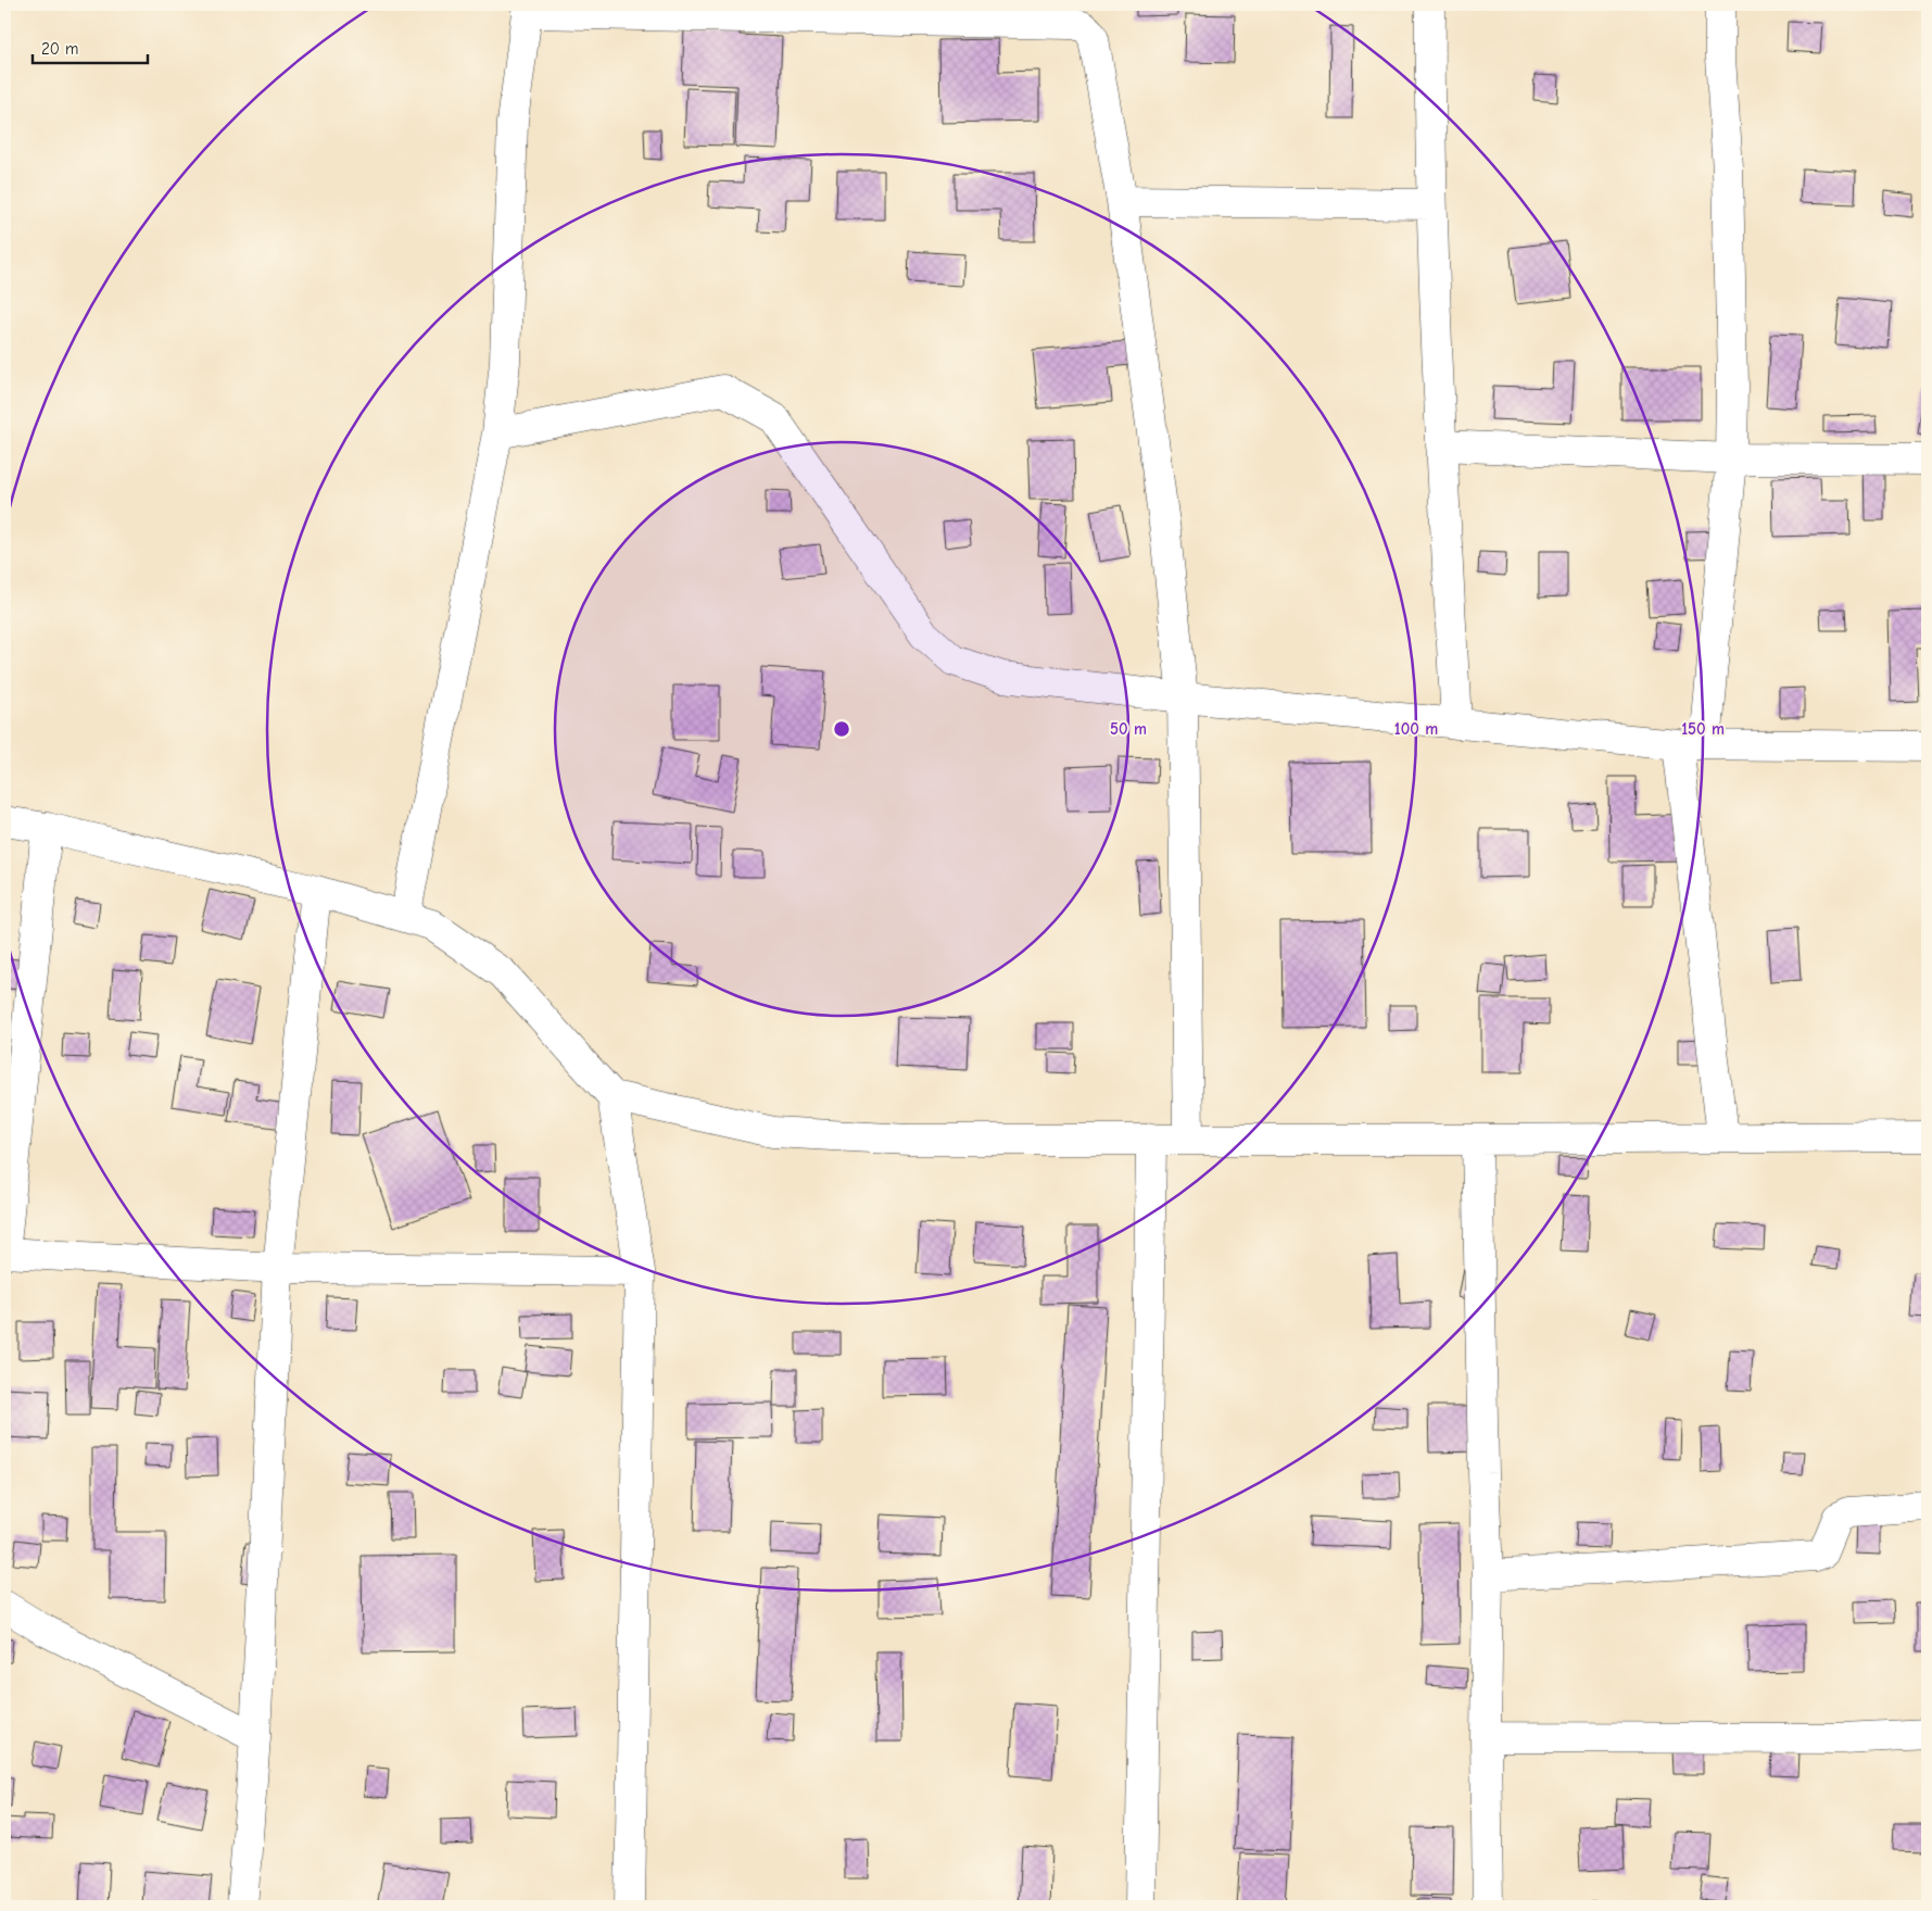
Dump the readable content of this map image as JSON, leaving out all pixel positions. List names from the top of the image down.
{
  "scale_bar": "20 m",
  "rings": ["50 m", "100 m", "150 m"]
}
